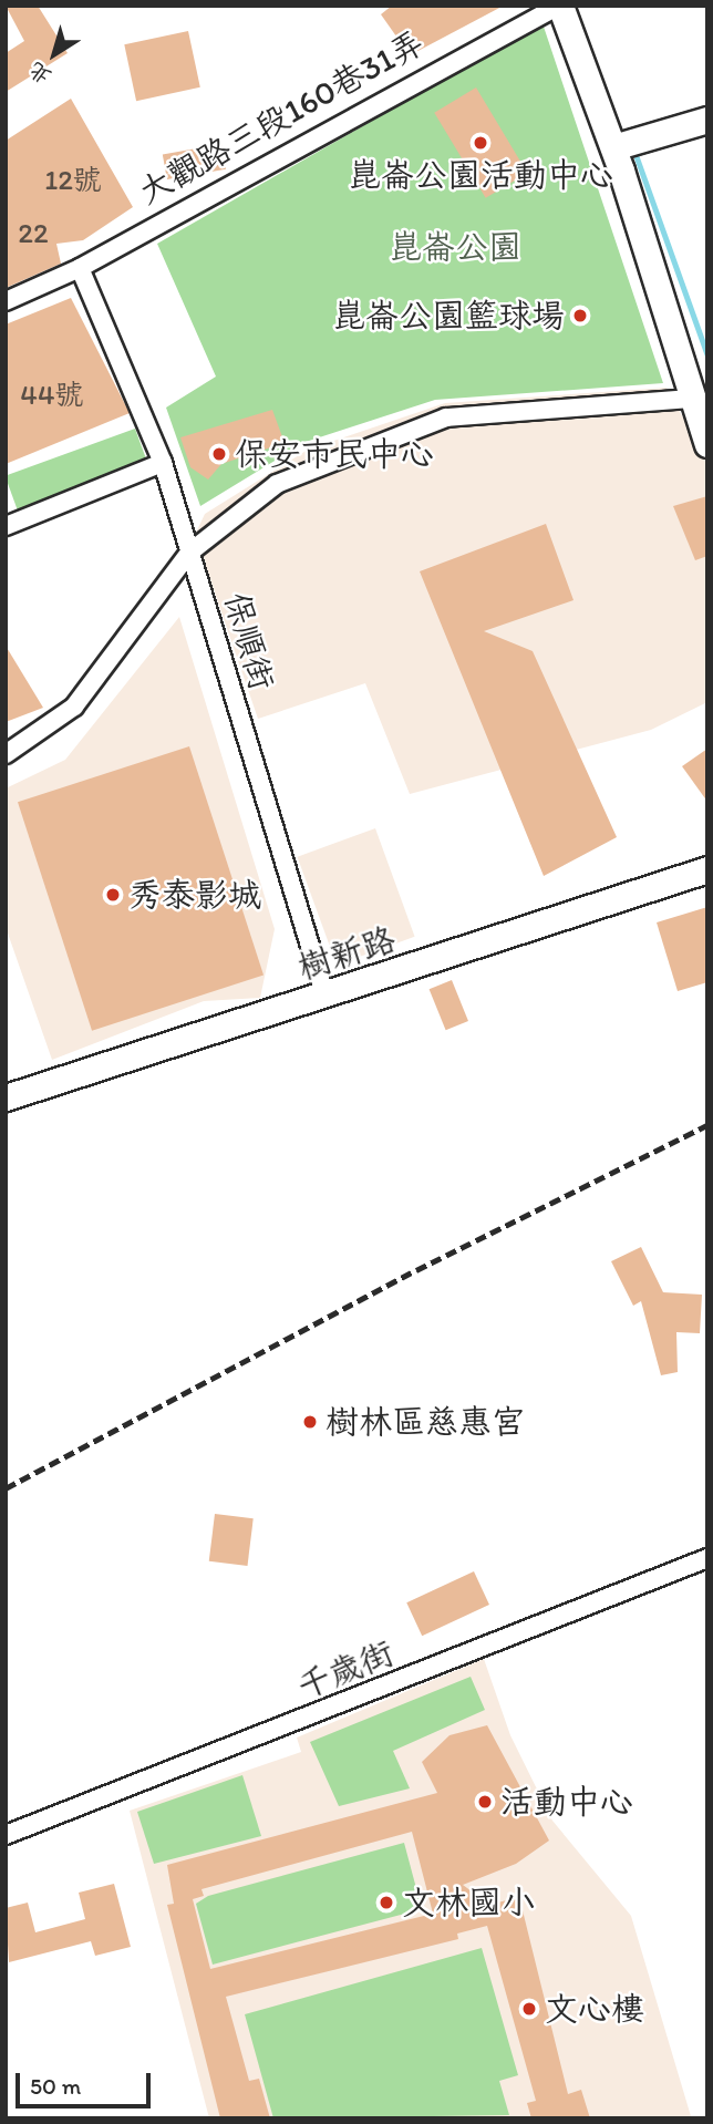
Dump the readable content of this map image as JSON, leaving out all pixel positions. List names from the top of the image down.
{
  "streets": {
    "main road": ["樹新路"],
    "street": ["大觀路三段160巷31弄", "保順街", "千歲街"]
  },
  "crossings": [
    ["大觀路三段160巷31弄", "保順街"],
    ["保順街", "樹新路"]
  ],
  "parks": ["崑崙公園"],
  "places": [
    "崑崙公園活動中心",
    "崑崙公園籃球場",
    "保安市民中心",
    "秀泰影城",
    "樹林區慈惠宮",
    "活動中心",
    "文林國小",
    "文心樓"
  ],
  "house_numbers": ["12號", "22", "44號"],
  "scale_bar": "50 m",
  "north": "bottom left"
}
